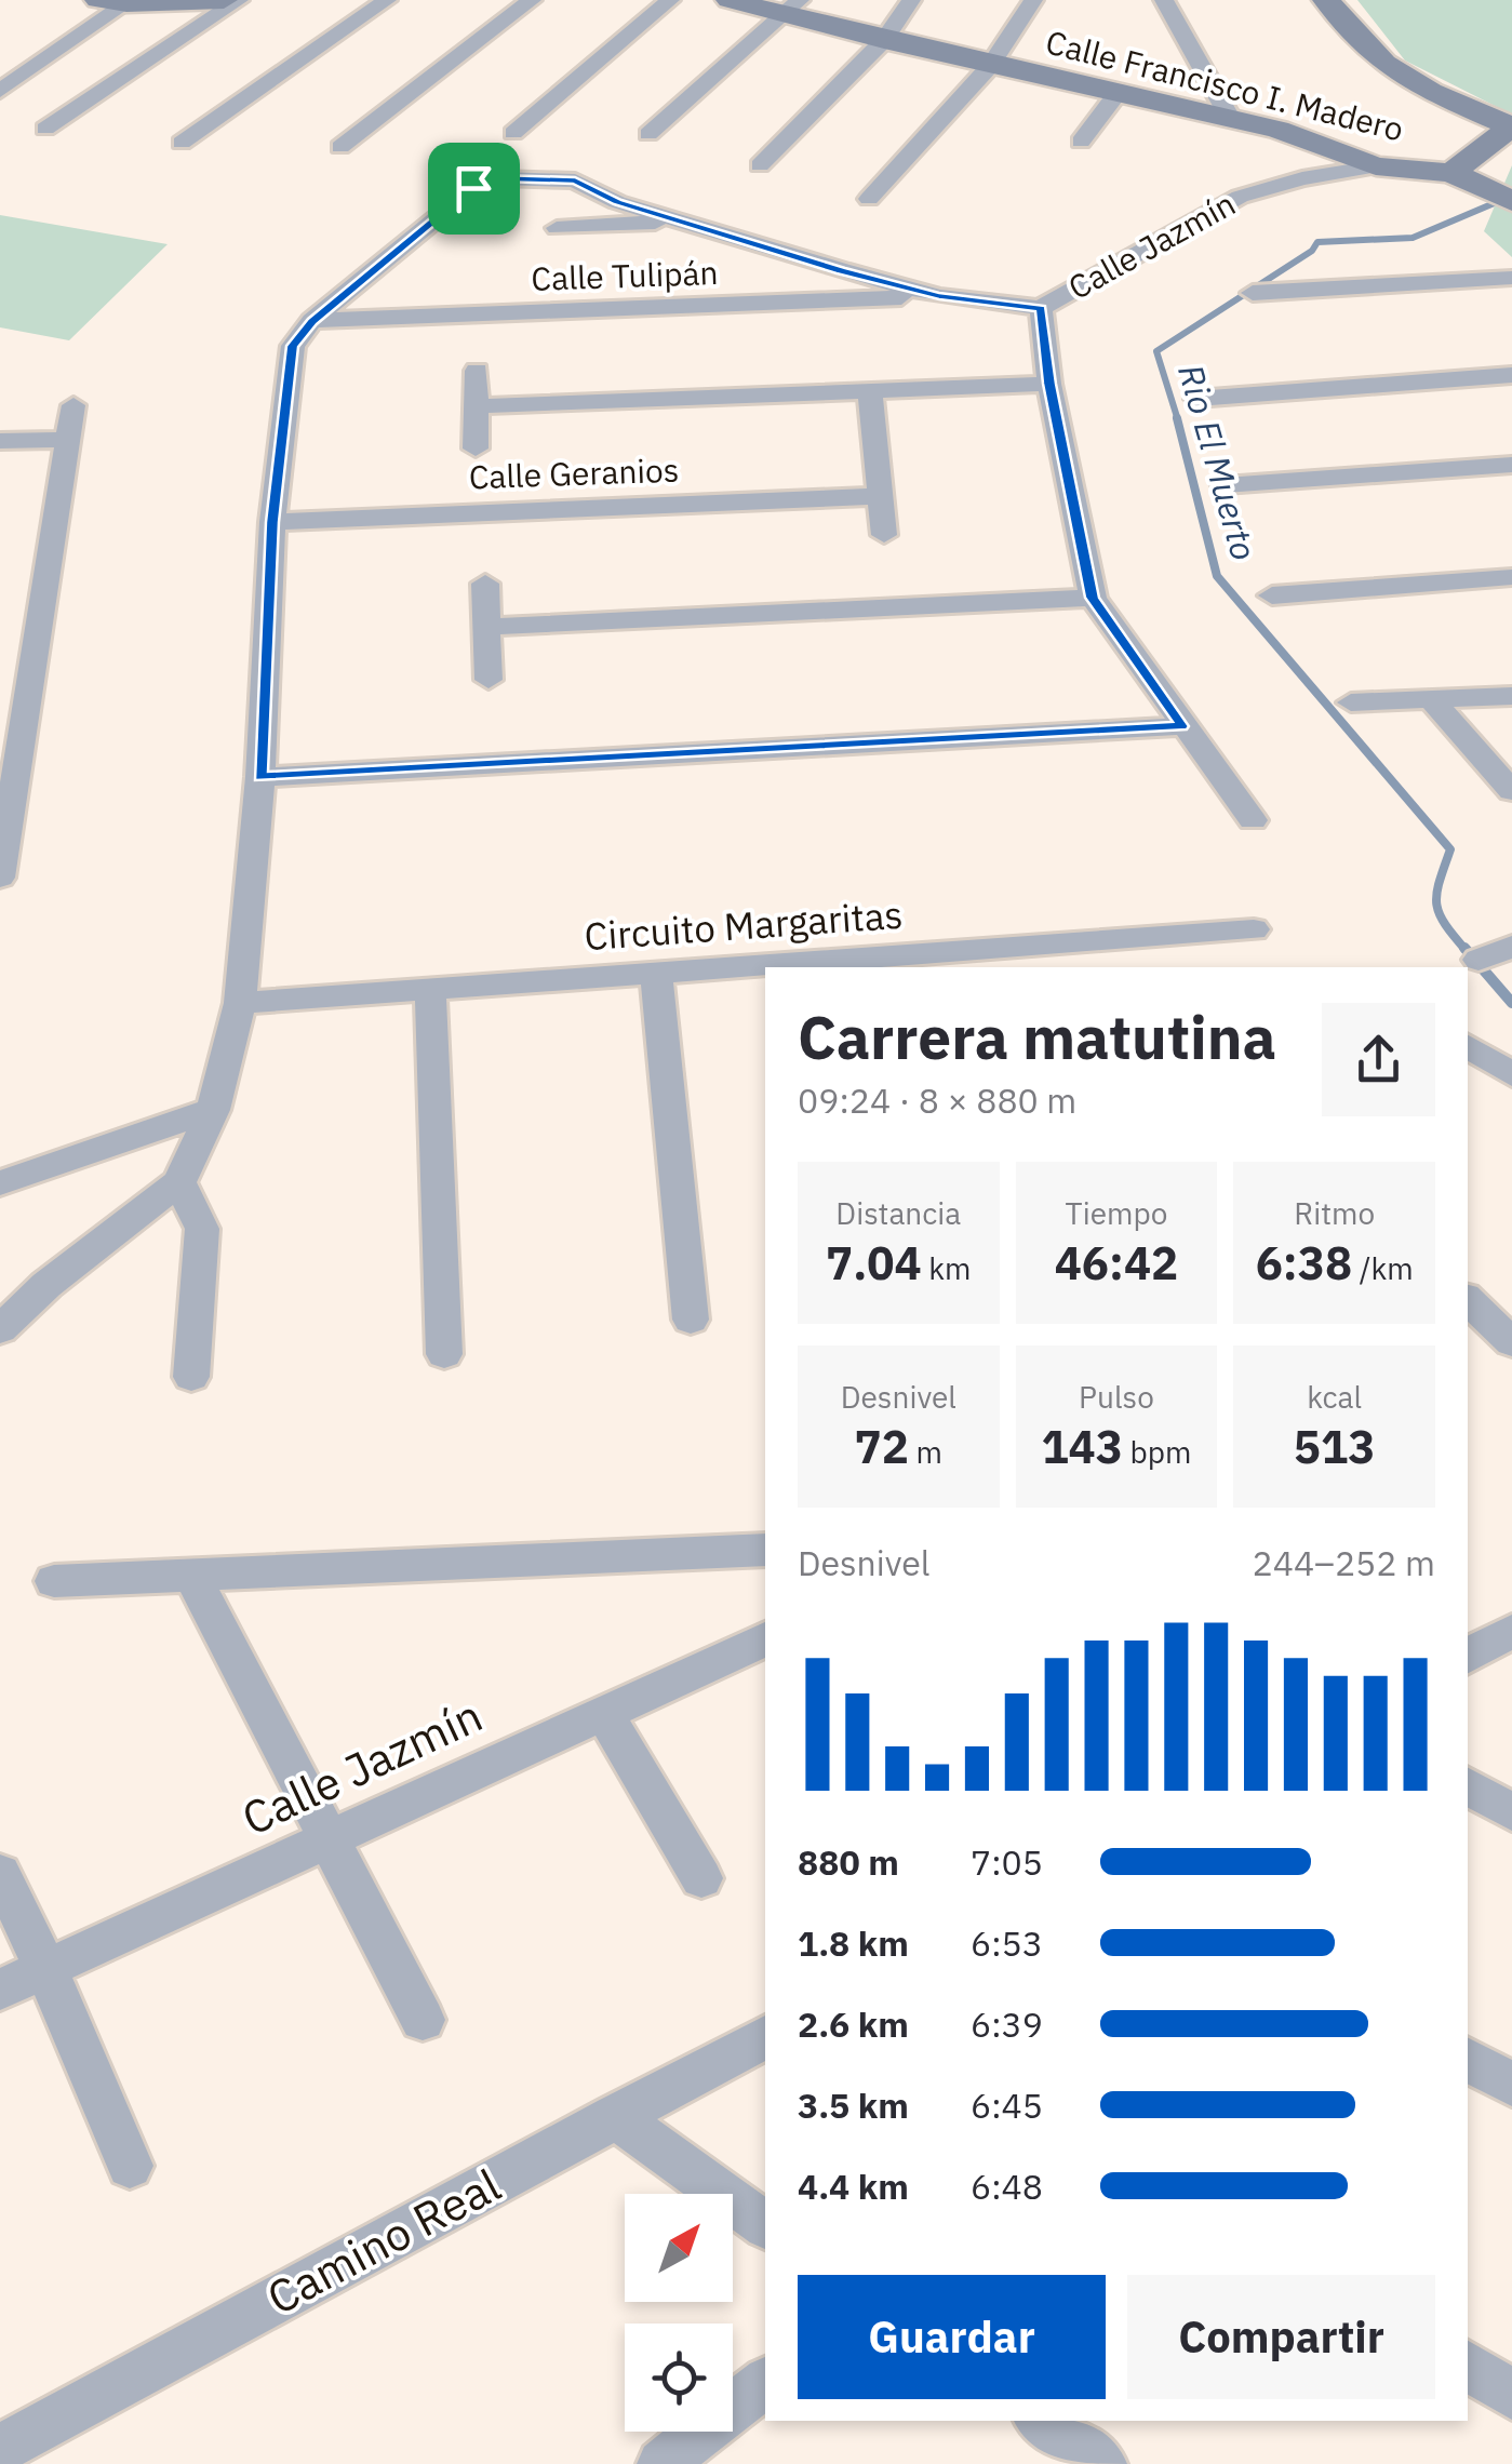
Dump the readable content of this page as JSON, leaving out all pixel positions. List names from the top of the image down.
{
  "streets": {
    "main road": ["Calle Francisco I. Madero"],
    "street": [
      "Calle Jazmín",
      "Calle Tulipán",
      "Calle Geranios",
      "Circuito Margaritas",
      "Camino Real"
    ]
  },
  "crossings": [
    ["Calle Francisco I. Madero", "Calle Jazmín"]
  ],
  "water": ["Rio El Muerto"],
  "north": "top right",
  "page": {
    "heading": ["Carrera matutina", "09:24 · 8 × 880 m"],
    "stats": [
      ["Distancia", "7.04 km"],
      ["Tiempo", "46:42"],
      ["Ritmo", "6:38 /km"],
      ["Desnivel", "72 m"],
      ["Pulso", "143 bpm"],
      ["kcal", "513"]
    ],
    "chart": ["Desnivel", "244–252 m"],
    "list": [
      {
        "name": "880 m",
        "note": "7:05"
      },
      {
        "name": "1.8 km",
        "note": "6:53"
      },
      {
        "name": "2.6 km",
        "note": "6:39"
      },
      {
        "name": "3.5 km",
        "note": "6:45"
      },
      {
        "name": "4.4 km",
        "note": "6:48"
      }
    ],
    "buttons": ["Guardar", "Compartir"]
  }
}
